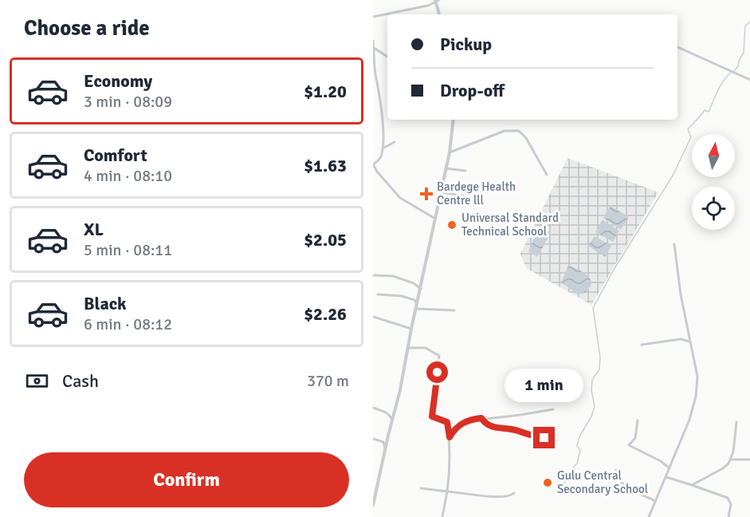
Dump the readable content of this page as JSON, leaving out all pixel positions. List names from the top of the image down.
{
  "places": {
    "health": ["Bardege Health Centre lll"],
    "other": ["Universal Standard Technical School", "Gulu Central Secondary School"]
  },
  "north": "top",
  "page": {
    "heading": "Choose a ride",
    "banner": ["Pickup", "Drop-off"],
    "list": [
      {
        "name": "Economy",
        "note": "3 min · 08:09",
        "value": "$1.20"
      },
      {
        "name": "Comfort",
        "note": "4 min · 08:10",
        "value": "$1.63"
      },
      {
        "name": "XL",
        "note": "5 min · 08:11",
        "value": "$2.05"
      },
      {
        "name": "Black",
        "note": "6 min · 08:12",
        "value": "$2.26"
      }
    ],
    "pay": ["Cash", "370 m"],
    "bubble": "1 min",
    "buttons": "Confirm"
  }
}
